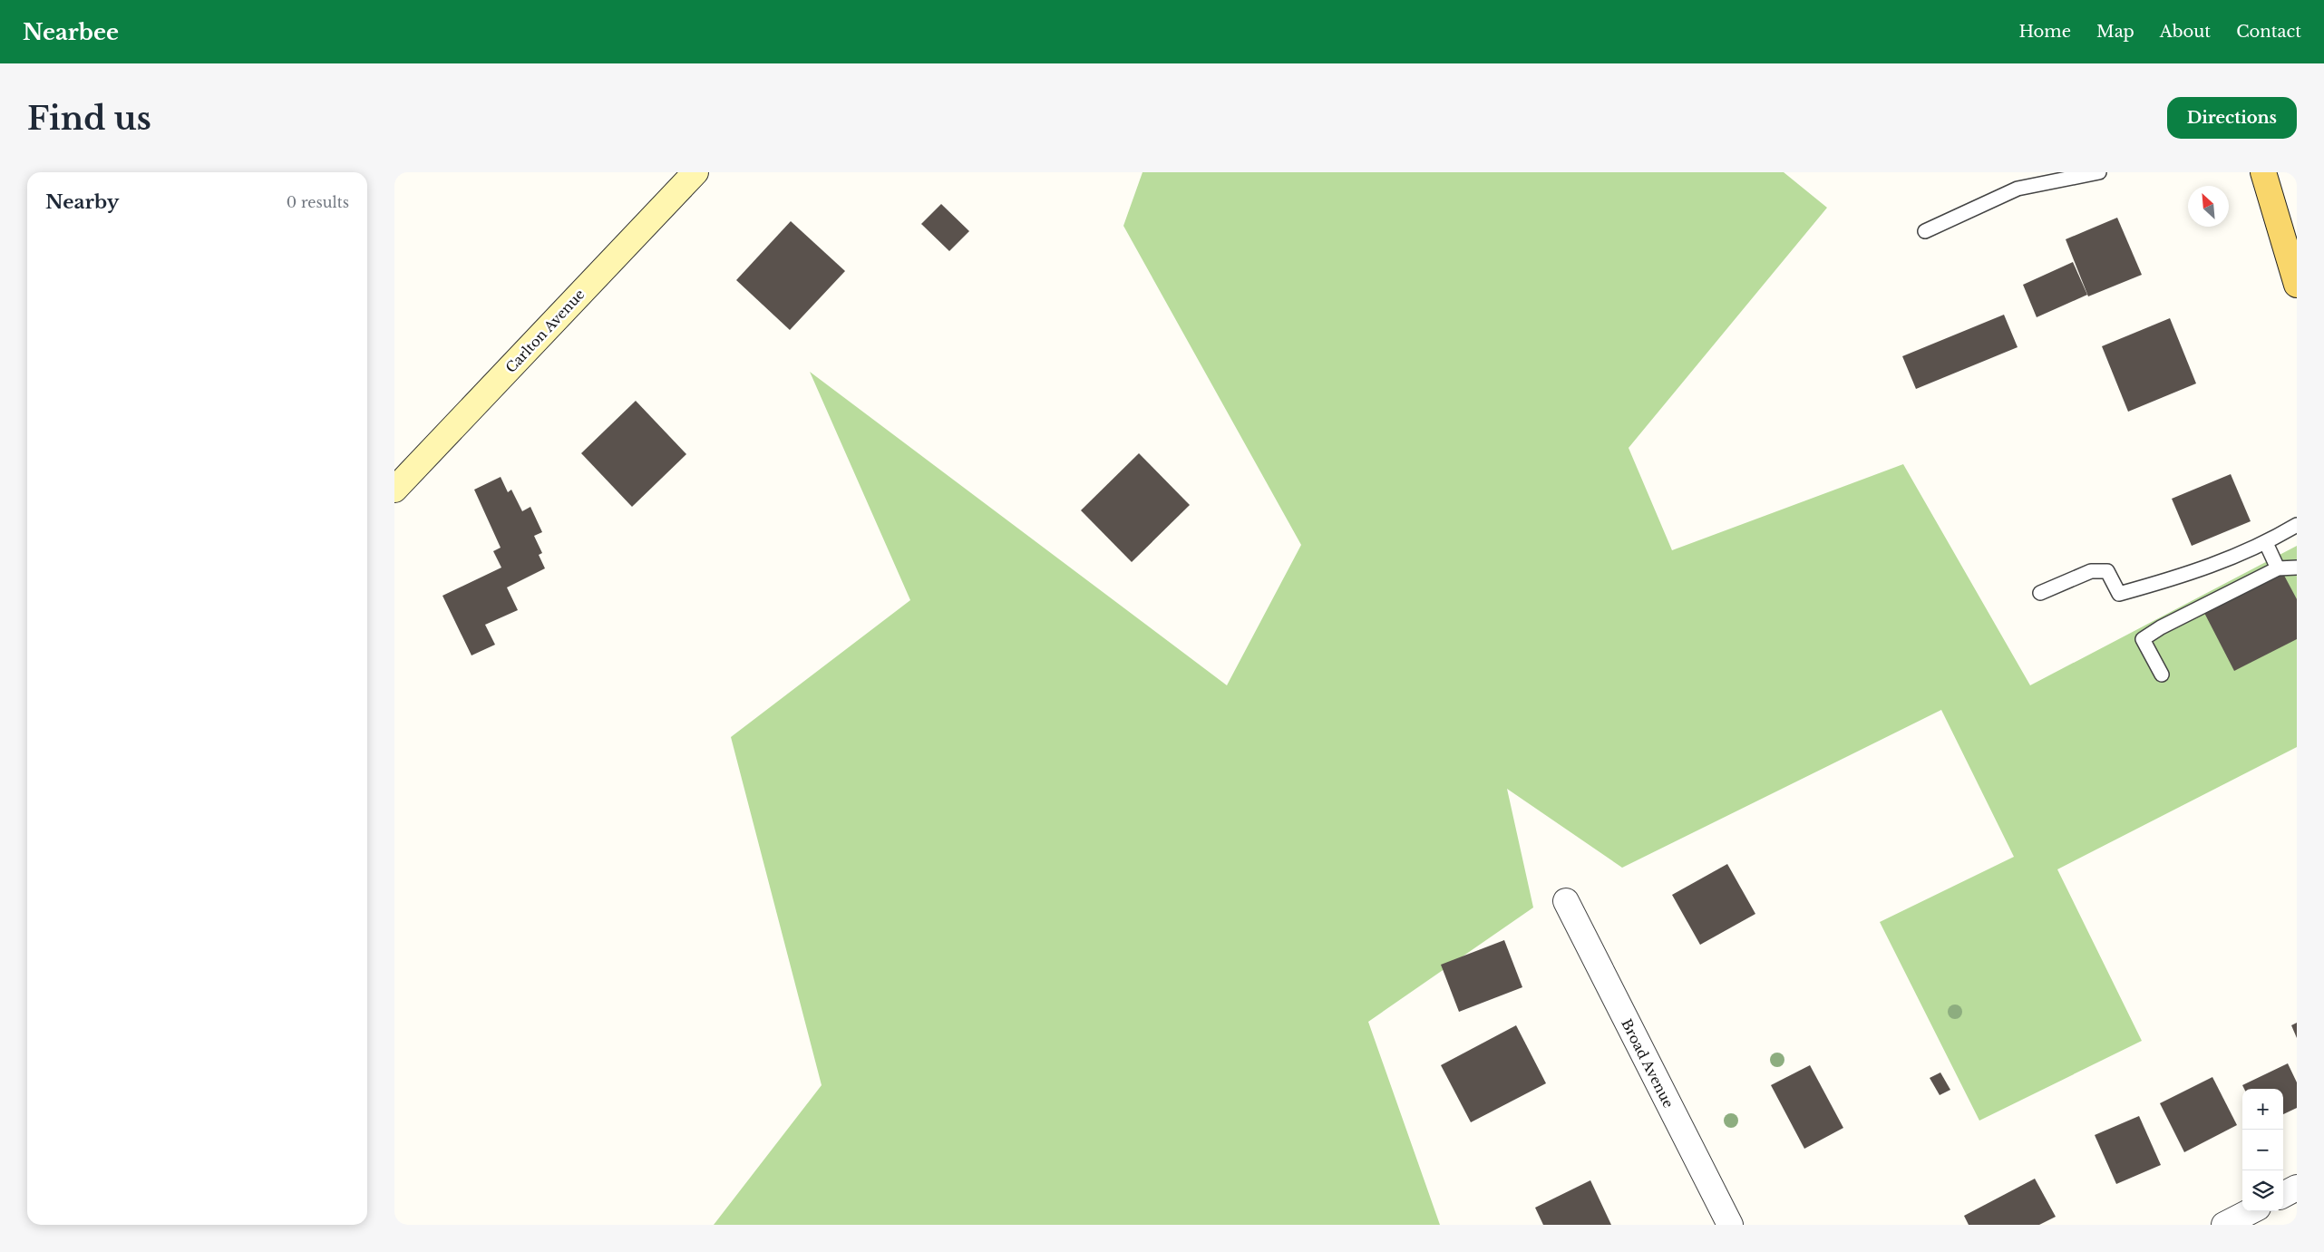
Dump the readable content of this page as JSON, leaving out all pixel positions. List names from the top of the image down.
{
  "streets": {
    "street": ["Carlton Avenue", "Broad Avenue"]
  },
  "north": "top left",
  "page": {
    "header": "Nearbee",
    "nav": [
      "Home",
      "Map",
      "About",
      "Contact"
    ],
    "buttons": "Directions",
    "title": "Find us",
    "heading": ["Nearby", "0 results"],
    "map_buttons": ["+", "−"]
  }
}
